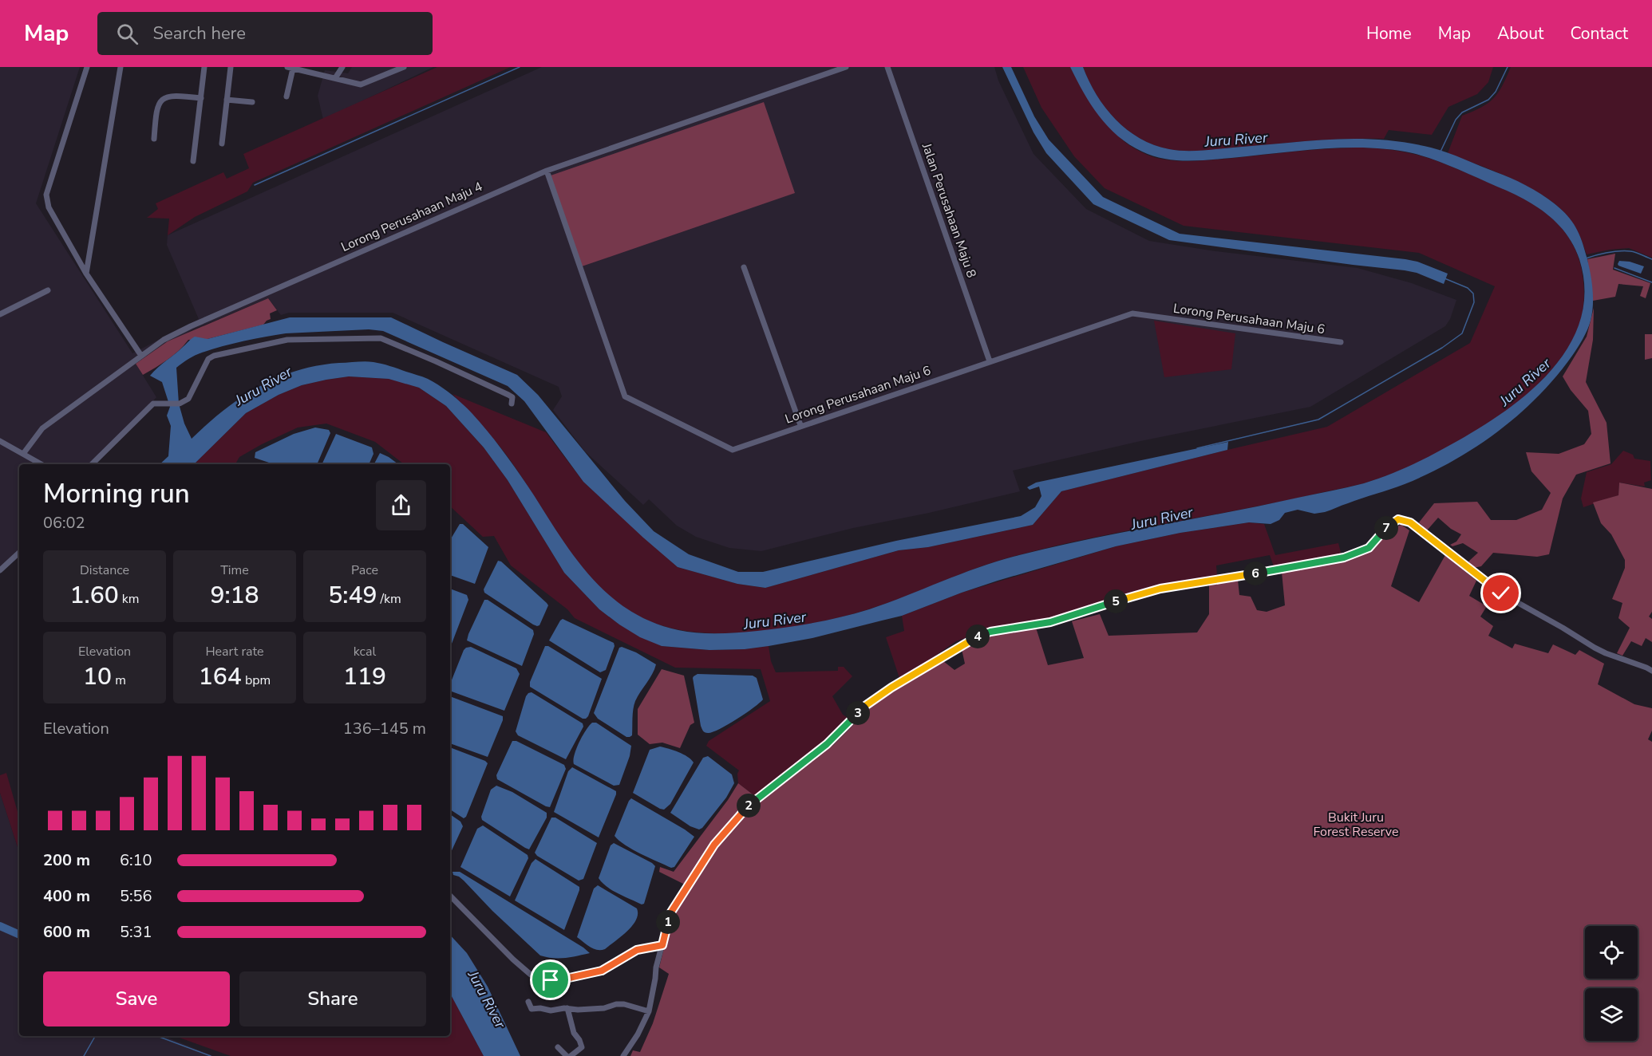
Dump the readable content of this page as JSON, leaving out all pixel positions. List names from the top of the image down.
{
  "streets": {
    "street": ["Jalan Perusahaan Maju 8", "Lorong Perusahaan Maju 4", "Lorong Perusahaan Maju 6"]
  },
  "crossings": [
    ["Jalan Perusahaan Maju 8", "Lorong Perusahaan Maju 6"],
    ["Lorong Perusahaan Maju 4", "Lorong Perusahaan Maju 6"]
  ],
  "water": ["Juru River"],
  "parks": ["Bukit Juru Forest Reserve"],
  "page": {
    "header": "Map",
    "search": "Search here",
    "nav": [
      "Home",
      "Map",
      "About",
      "Contact"
    ],
    "heading": ["Morning run", "06:02"],
    "pins": [
      "7",
      "6",
      "5",
      "4",
      "3",
      "2",
      "1"
    ],
    "stats": [
      ["Distance", "1.60 km"],
      ["Time", "9:18"],
      ["Pace", "5:49 /km"],
      ["Elevation", "10 m"],
      ["Heart rate", "164 bpm"],
      ["kcal", "119"]
    ],
    "chart": ["Elevation", "136–145 m"],
    "list": [
      {
        "name": "200 m",
        "note": "6:10"
      },
      {
        "name": "400 m",
        "note": "5:56"
      },
      {
        "name": "600 m",
        "note": "5:31"
      }
    ],
    "buttons": ["Save", "Share"]
  }
}
